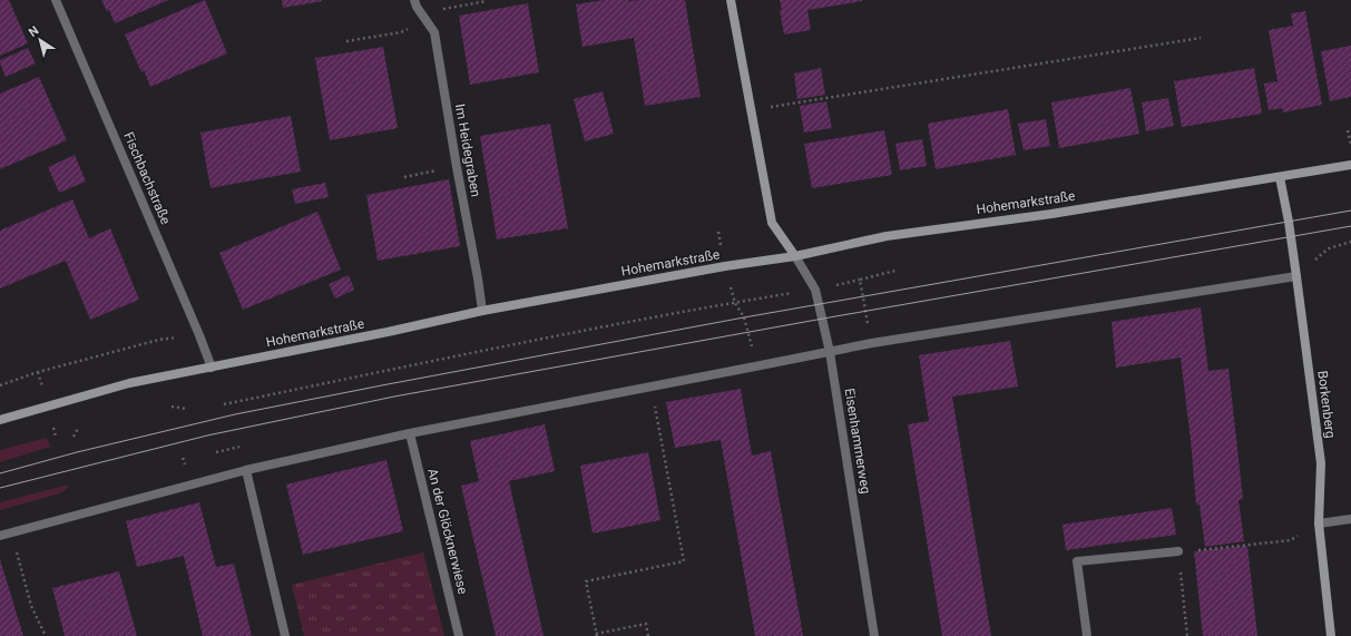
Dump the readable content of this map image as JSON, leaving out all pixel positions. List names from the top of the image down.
{
  "streets": {
    "street": [
      "Im Heidegraben",
      "Fischbachstraße",
      "Hohemarkstraße",
      "Borkenberg",
      "Eisenhammerweg",
      "An der Glöcknerwiese"
    ]
  },
  "crossings": [
    ["Im Heidegraben", "Hohemarkstraße"],
    ["Fischbachstraße", "Hohemarkstraße"],
    ["Hohemarkstraße", "Borkenberg"],
    ["Hohemarkstraße", "Eisenhammerweg"]
  ],
  "north": "top left"
}
